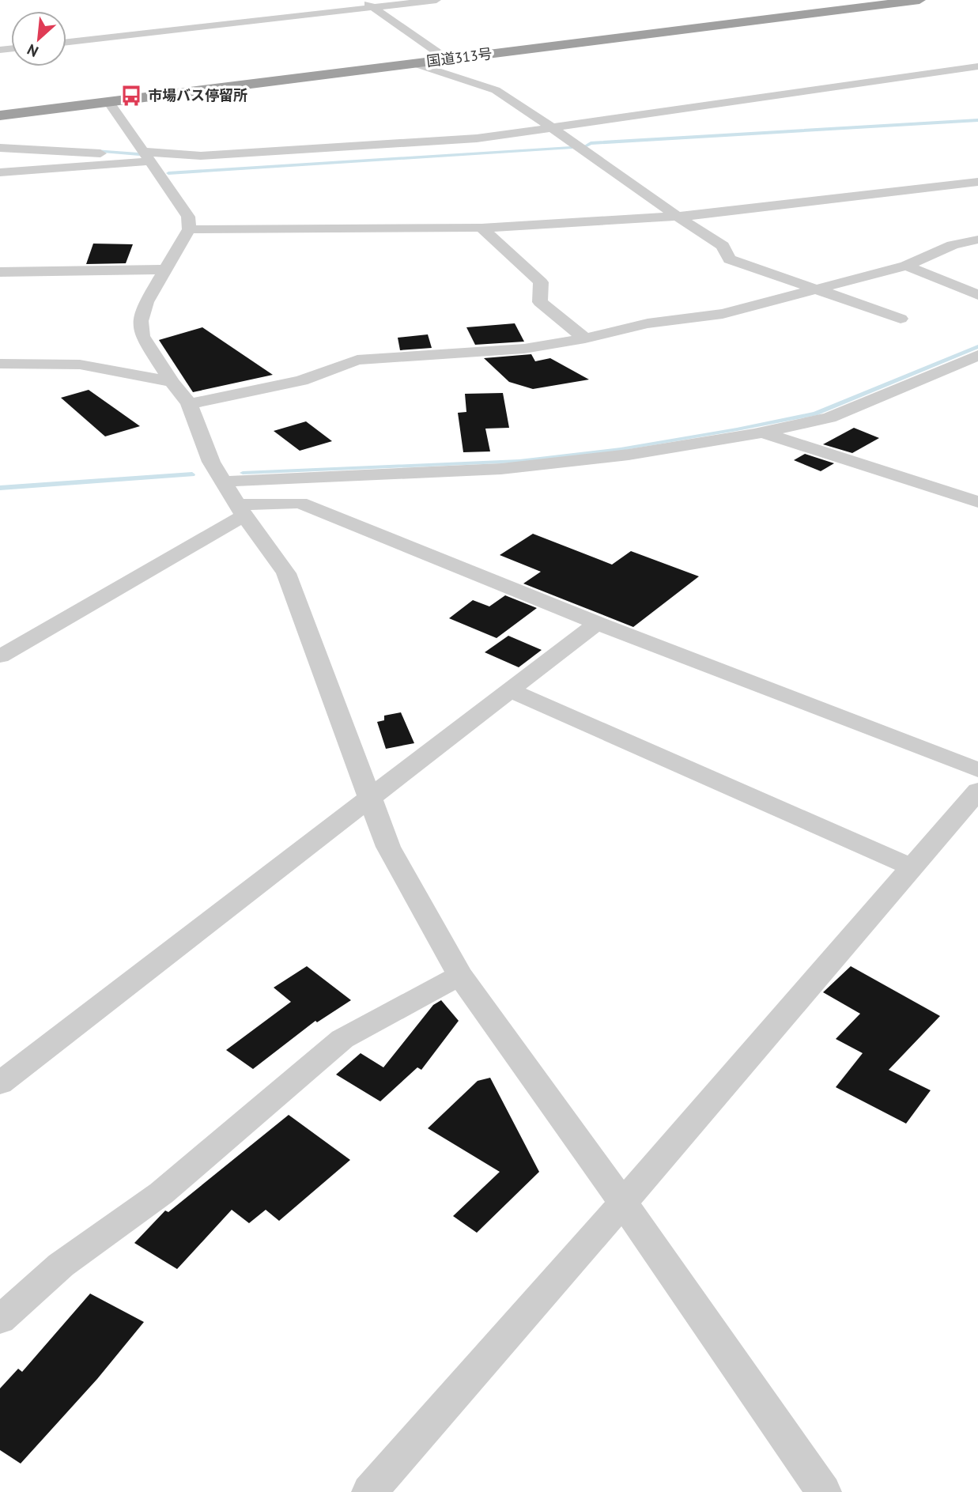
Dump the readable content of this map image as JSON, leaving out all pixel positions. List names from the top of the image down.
{
  "streets": {
    "highway": ["国道313号"]
  },
  "places": {
    "bus stop": ["市場バス停留所"]
  },
  "north": "bottom left"
}
